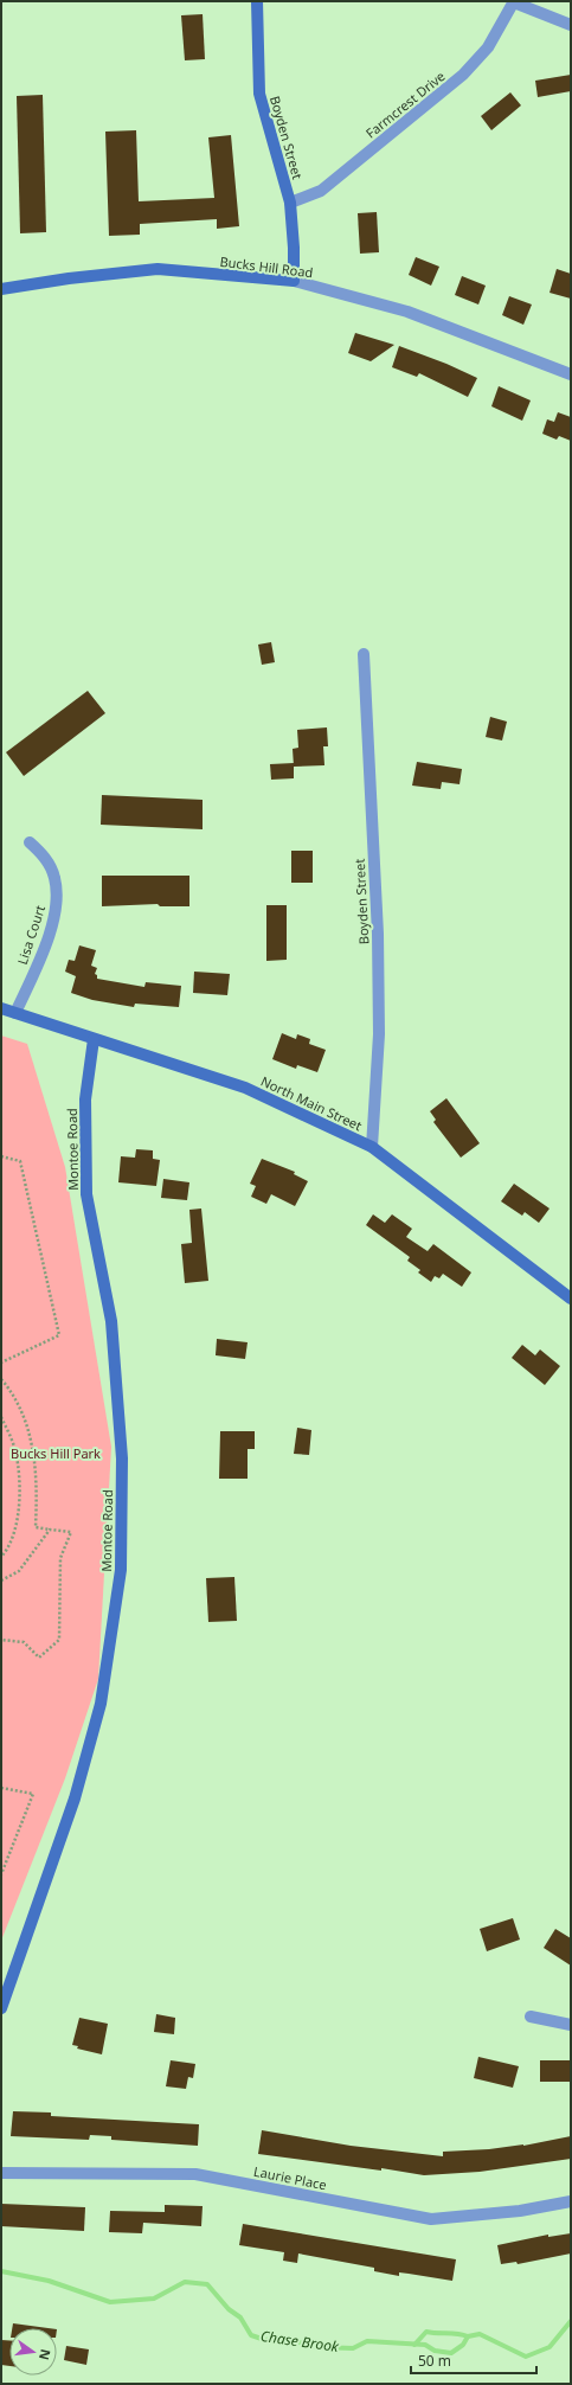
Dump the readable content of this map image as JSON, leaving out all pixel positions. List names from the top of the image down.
{
  "streets": {
    "street": [
      "Farmcrest Drive",
      "Boyden Street",
      "Bucks Hill Road",
      "Lisa Court",
      "North Main Street",
      "Montoe Road",
      "Laurie Place"
    ]
  },
  "crossings": [
    ["Farmcrest Drive", "Boyden Street"],
    ["Boyden Street", "Bucks Hill Road"],
    ["Boyden Street", "North Main Street"],
    ["Lisa Court", "North Main Street"],
    ["North Main Street", "Montoe Road"]
  ],
  "water": ["Chase Brook"],
  "parks": ["Bucks Hill Park"],
  "scale_bar": "50 m",
  "north": "right"
}
